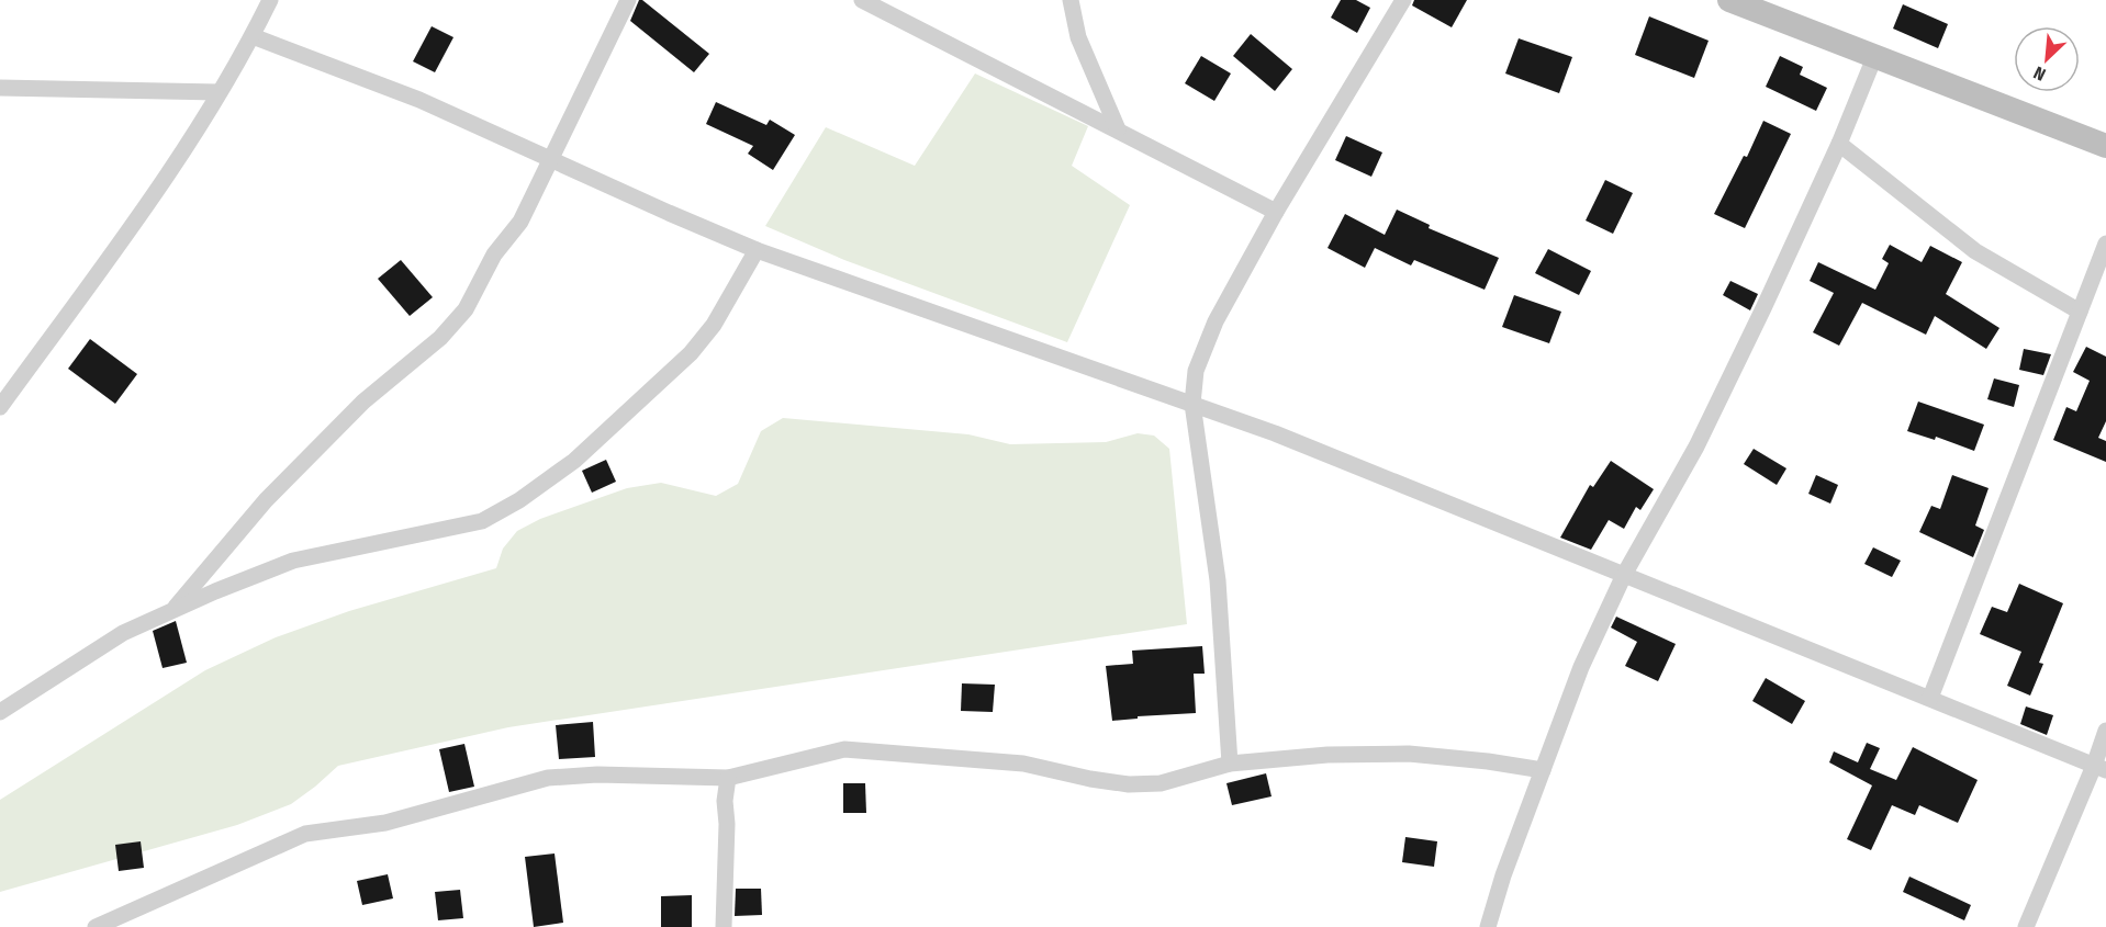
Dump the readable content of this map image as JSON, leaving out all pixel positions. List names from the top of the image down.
{
  "north": "bottom left"
}
